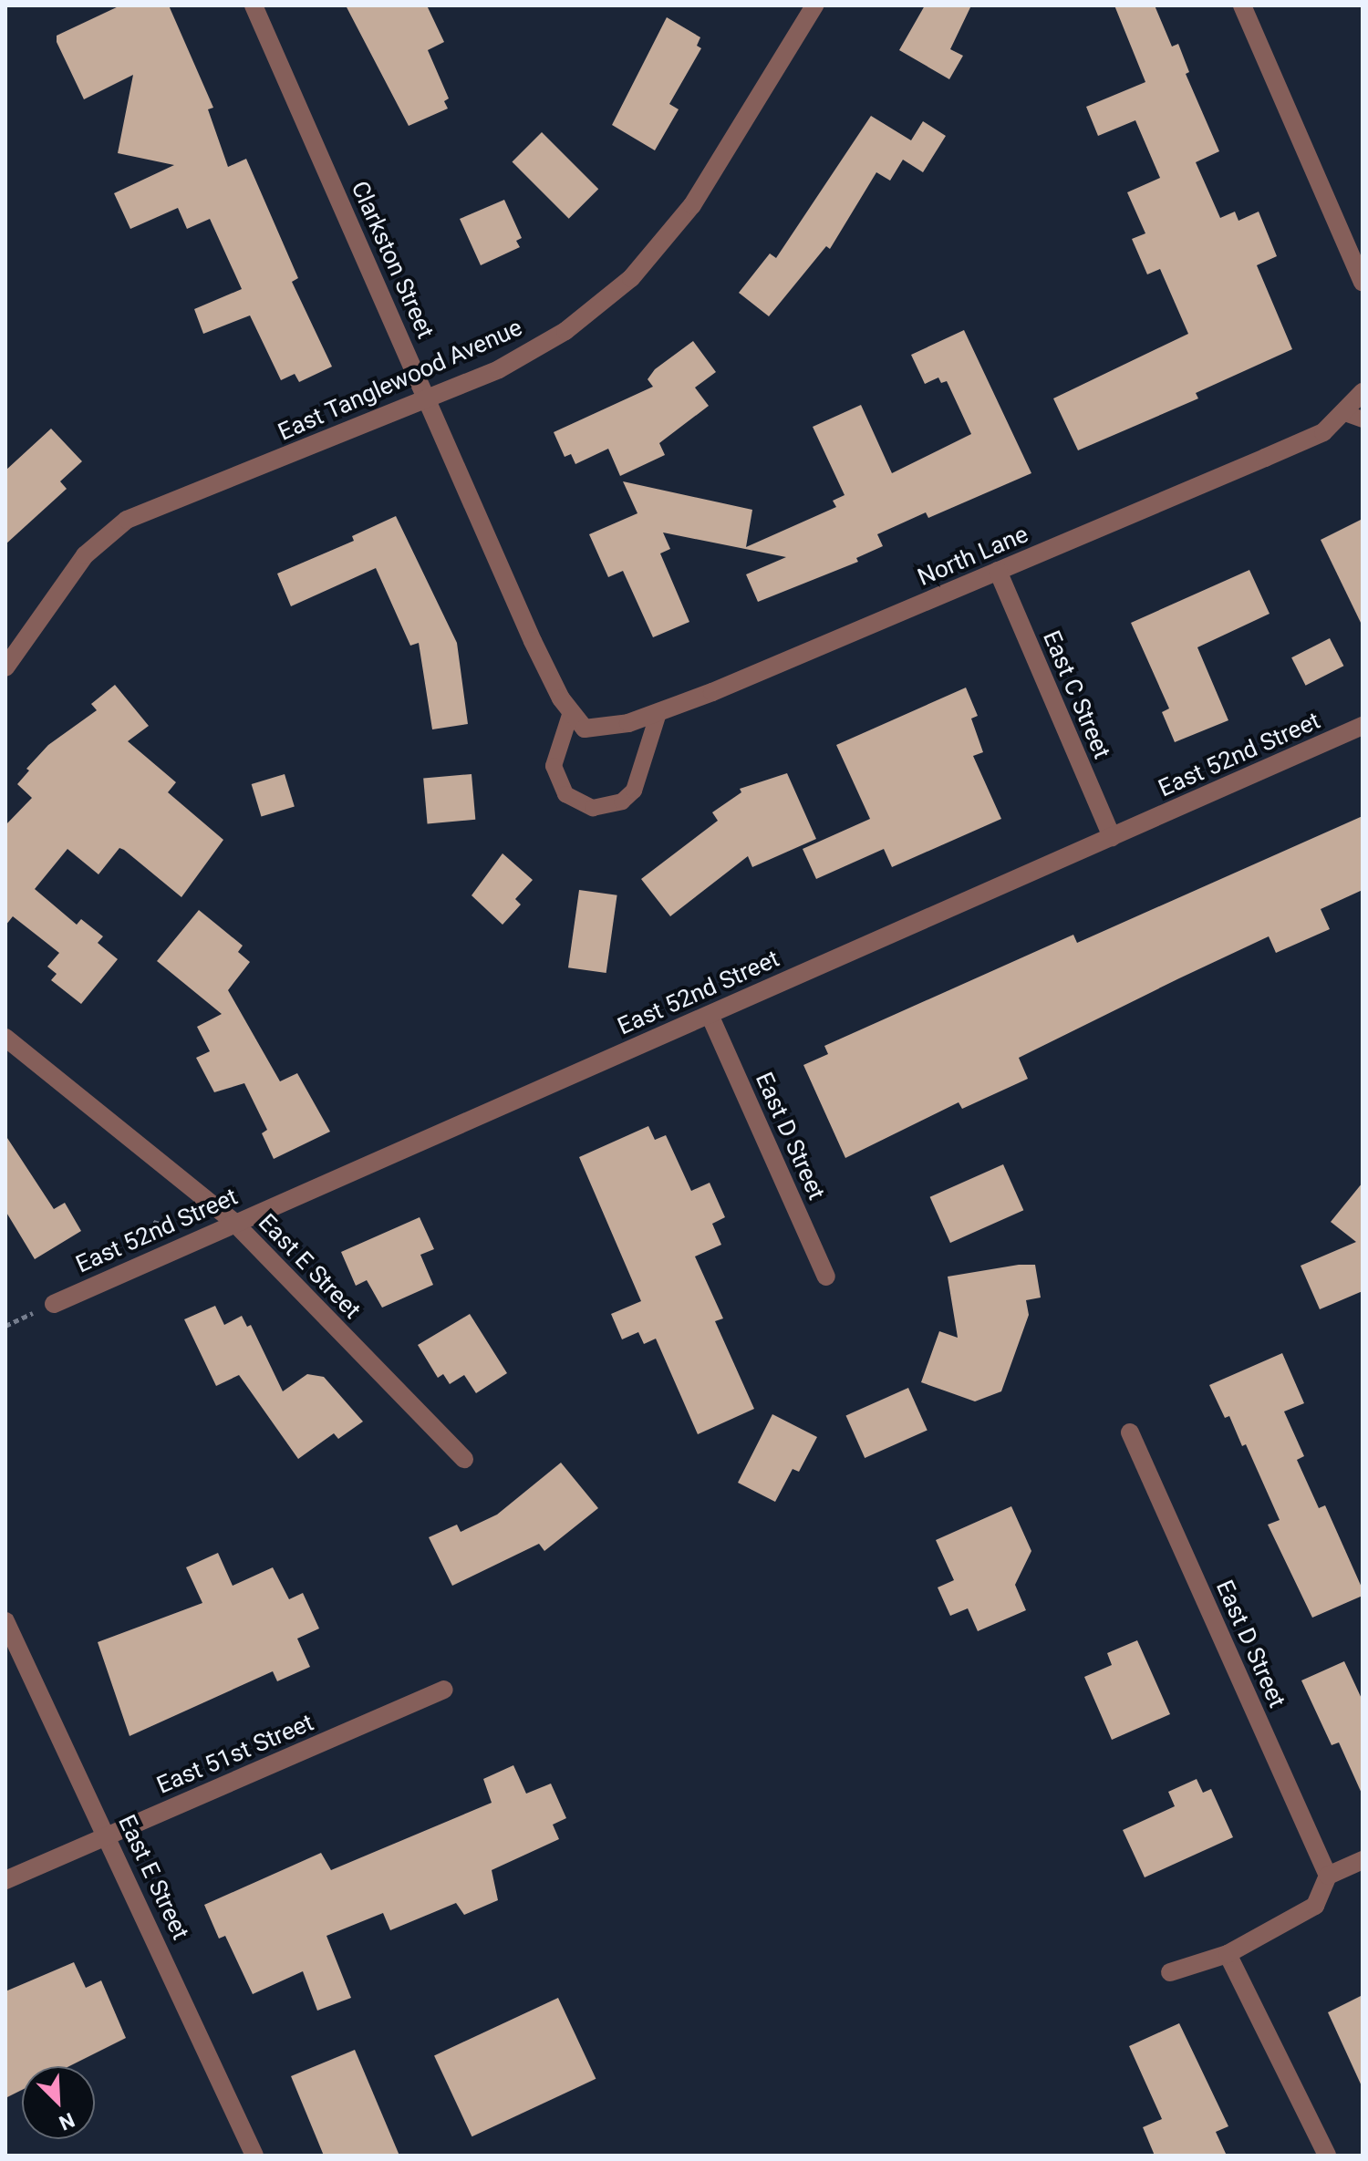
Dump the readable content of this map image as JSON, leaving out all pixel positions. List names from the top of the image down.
{
  "streets": {
    "street": [
      "Clarkston Street",
      "East Tanglewood Avenue",
      "North Lane",
      "East C Street",
      "East 52nd Street",
      "East D Street",
      "East E Street",
      "East 51st Street"
    ]
  },
  "crossings": [
    ["Clarkston Street", "East Tanglewood Avenue"],
    ["Clarkston Street", "North Lane"],
    ["North Lane", "East C Street"],
    ["East C Street", "East 52nd Street"],
    ["East 52nd Street", "East D Street"],
    ["East 52nd Street", "East E Street"],
    ["East E Street", "East 51st Street"]
  ],
  "north": "bottom right"
}
